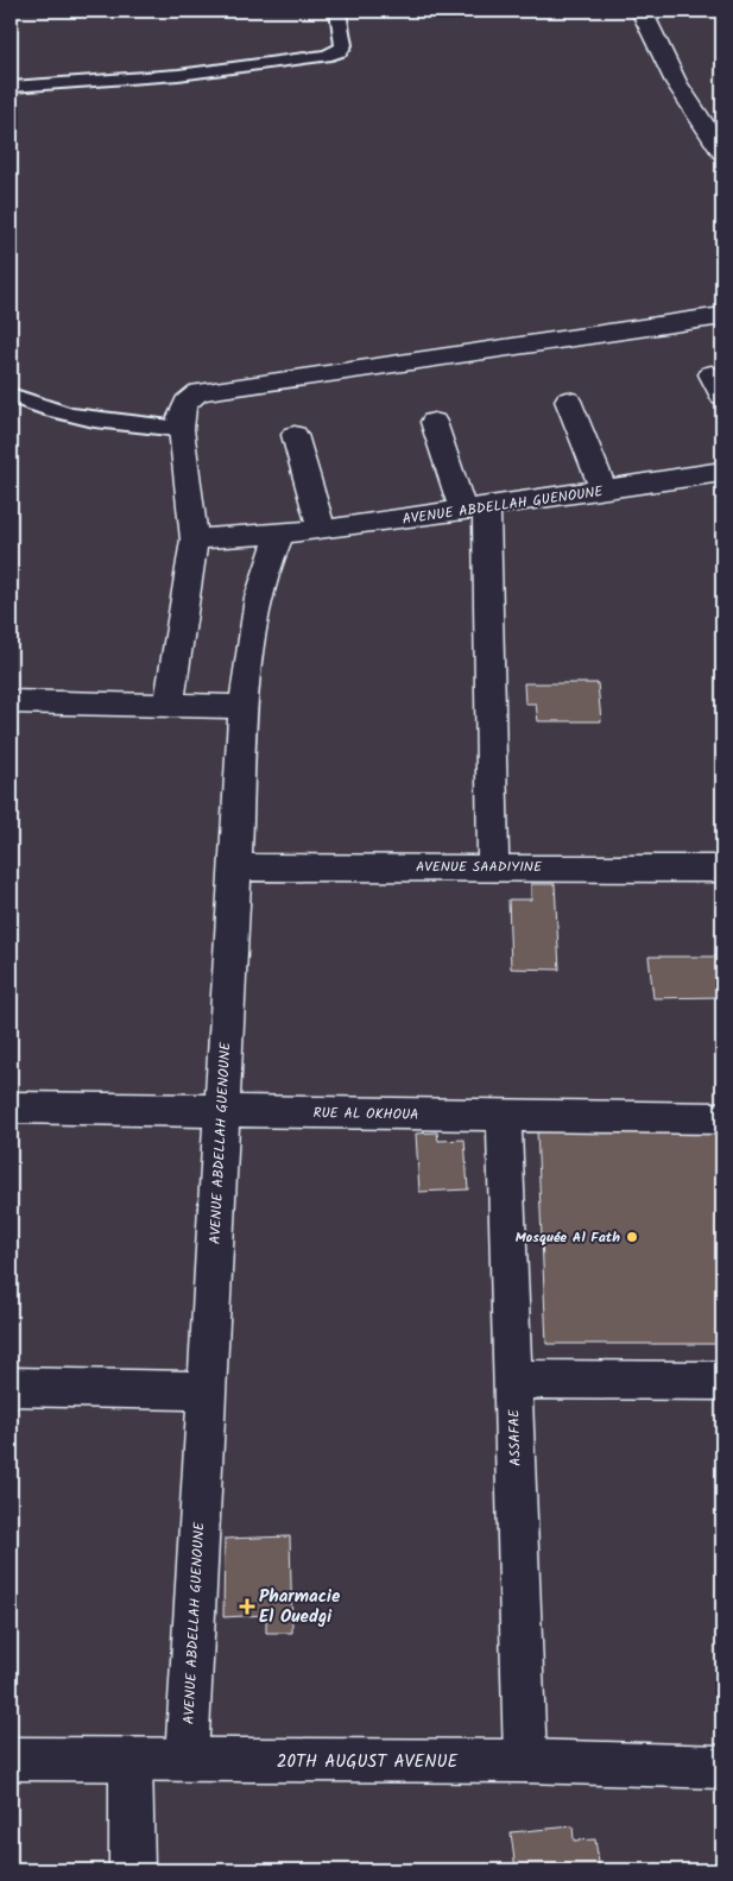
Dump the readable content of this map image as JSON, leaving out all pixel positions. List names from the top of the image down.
{
  "streets": {
    "street": [
      "AVENUE ABDELLAH GUENOUNE",
      "AVENUE SAADIYINE",
      "RUE AL OKHOUA",
      "ASSAFAE",
      "20TH AUGUST AVENUE"
    ]
  },
  "crossings": [
    ["AVENUE ABDELLAH GUENOUNE", "AVENUE SAADIYINE"],
    ["AVENUE ABDELLAH GUENOUNE", "RUE AL OKHOUA"],
    ["AVENUE ABDELLAH GUENOUNE", "20TH AUGUST AVENUE"],
    ["RUE AL OKHOUA", "ASSAFAE"],
    ["ASSAFAE", "20TH AUGUST AVENUE"]
  ],
  "places": {
    "other": ["Mosquée Al Fath"],
    "health": ["Pharmacie El Ouedgi"]
  }
}
